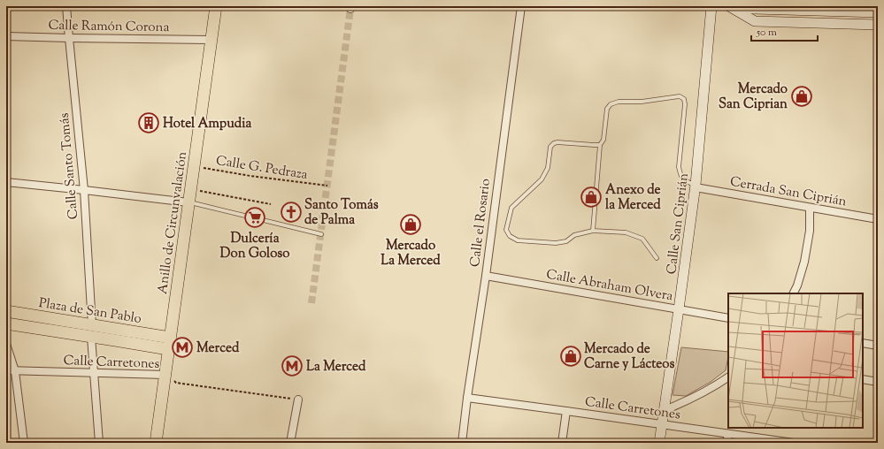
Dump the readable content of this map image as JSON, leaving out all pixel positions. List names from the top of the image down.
{
  "streets": {
    "main road": ["Anillo de Circunvalación", "Plaza de San Pablo"],
    "street": [
      "Calle Ramón Corona",
      "Calle Santo Tomás",
      "Cerrada San Ciprián",
      "Calle el Rosario",
      "Calle San Ciprián",
      "Calle Abraham Olvera",
      "Calle Carretones"
    ],
    "path": ["Calle G. Pedraza"]
  },
  "crossings": [
    ["Calle Ramón Corona", "Calle Santo Tomás"],
    ["Calle Ramón Corona", "Anillo de Circunvalación"],
    ["Calle Santo Tomás", "Plaza de San Pablo"],
    ["Calle G. Pedraza", "Anillo de Circunvalación"],
    ["Cerrada San Ciprián", "Calle San Ciprián"],
    ["Anillo de Circunvalación", "Plaza de San Pablo"],
    ["Anillo de Circunvalación", "Calle Carretones"],
    ["Calle el Rosario", "Calle Abraham Olvera"],
    ["Calle el Rosario", "Calle Carretones"],
    ["Calle San Ciprián", "Calle Abraham Olvera"],
    ["Calle San Ciprián", "Calle Carretones"]
  ],
  "places": {
    "shop": [
      "Mercado San Ciprian",
      "Anexo de la Merced",
      "Mercado La Merced",
      "Mercado de Carne y Lácteos"
    ],
    "building": ["Hotel Ampudia"],
    "church": ["Santo Tomás de Palma"],
    "supermarket": ["Dulcería Don Goloso"],
    "metro station": ["Merced", "La Merced"]
  },
  "scale_bar": "50 m"
}
